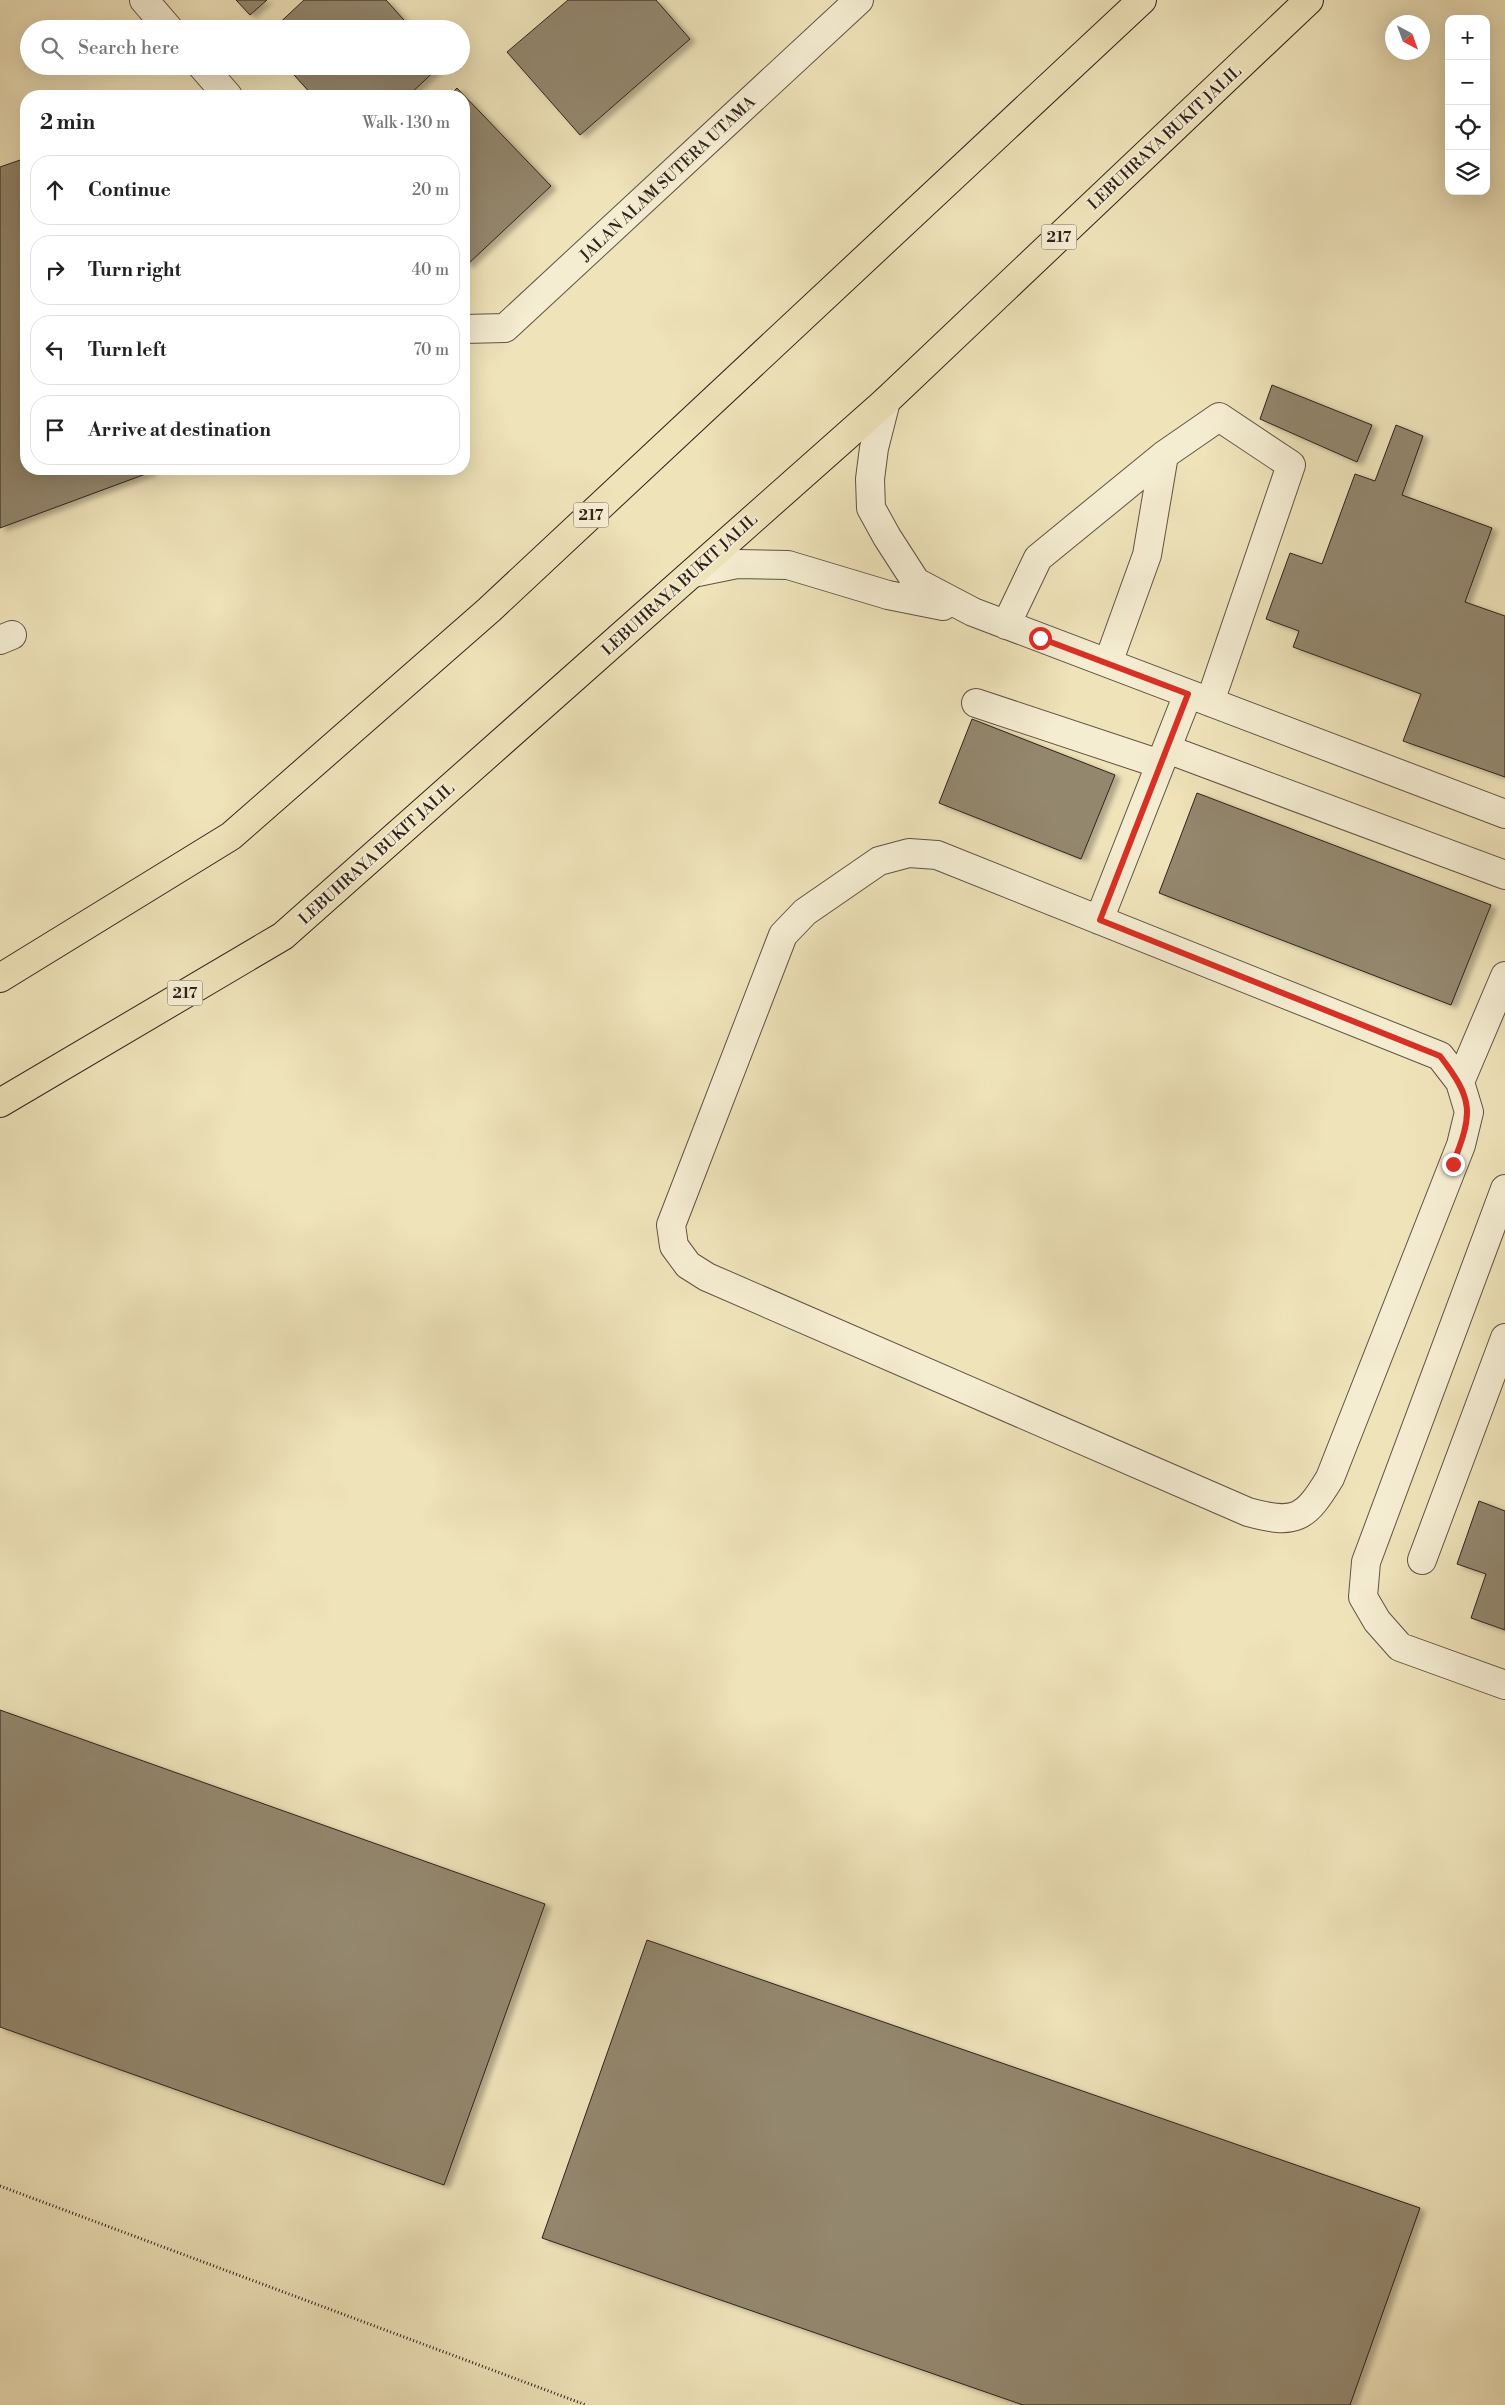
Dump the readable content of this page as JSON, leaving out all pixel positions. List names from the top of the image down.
{
  "streets": {
    "highway": ["LEBUHRAYA BUKIT JALIL", "217"],
    "street": ["JALAN ALAM SUTERA UTAMA"]
  },
  "north": "bottom right",
  "page": {
    "map_buttons": ["+", "−"],
    "search": "Search here",
    "heading": ["2 min", "Walk · 130 m"],
    "list": [
      ["Continue", "20 m"],
      ["Turn right", "40 m"],
      ["Turn left", "70 m"],
      "Arrive at destination"
    ]
  }
}
